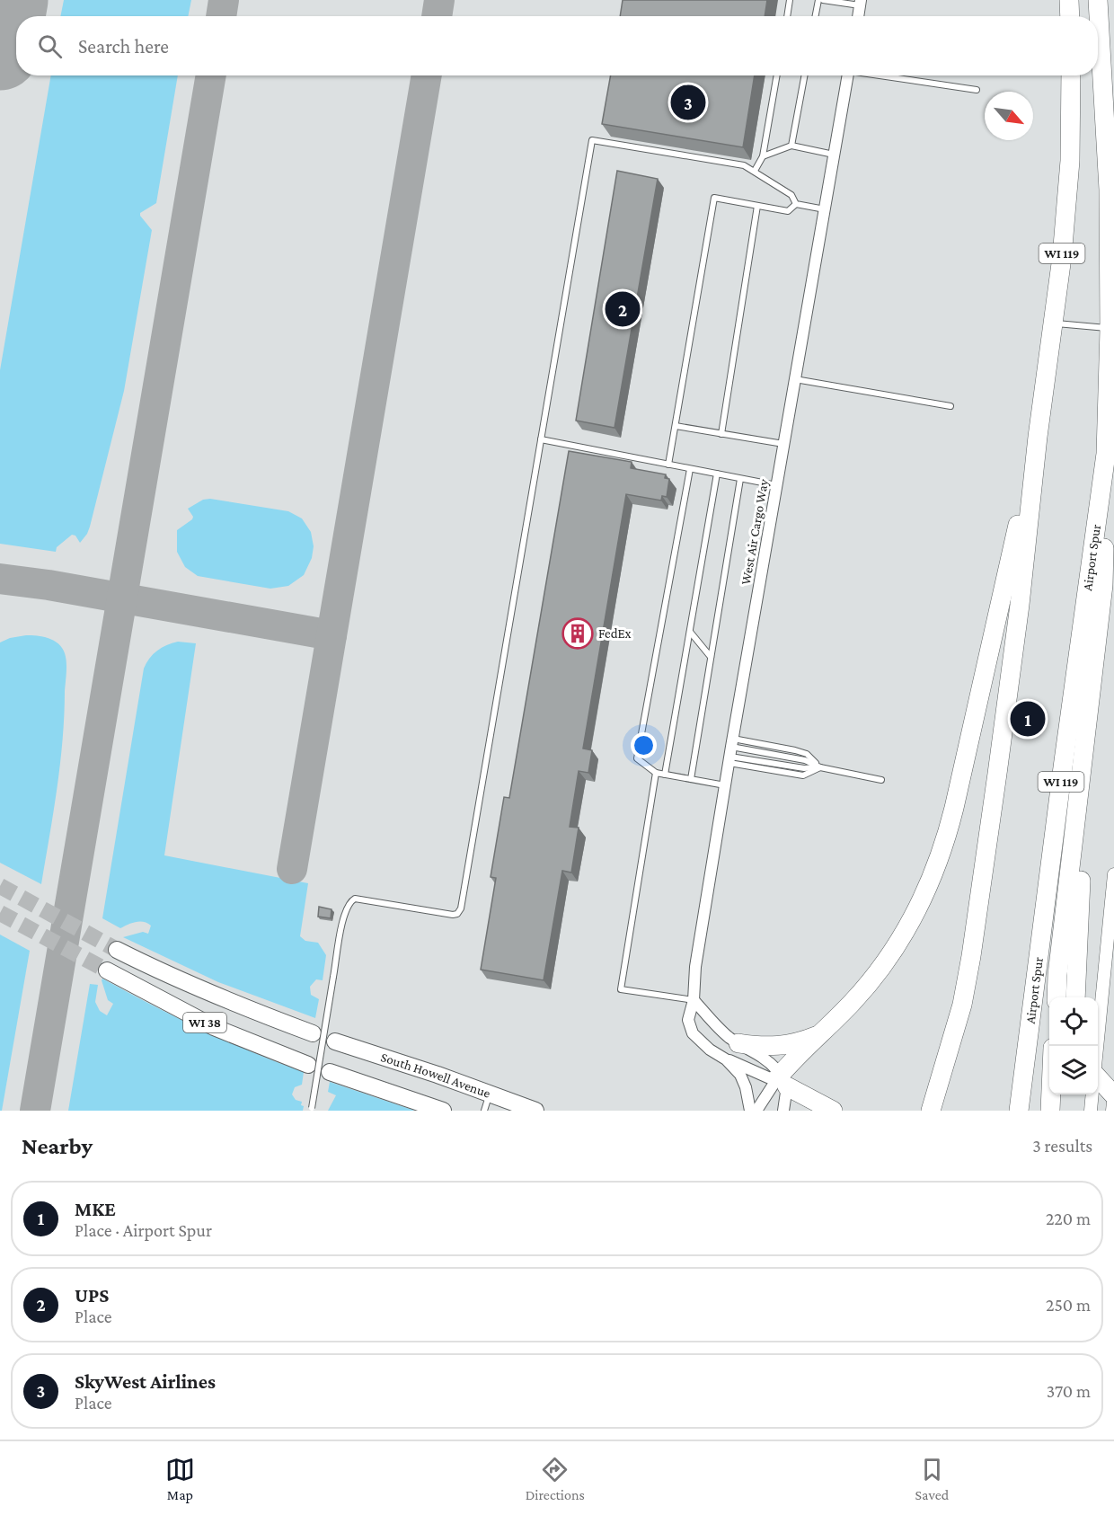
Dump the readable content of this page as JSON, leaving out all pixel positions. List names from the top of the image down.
{
  "streets": {
    "highway": ["WI 119", "Airport Spur"],
    "main road": ["WI 38", "South Howell Avenue"],
    "street": ["West Air Cargo Way"]
  },
  "places": {
    "building": ["FedEx"]
  },
  "north": "bottom right",
  "page": {
    "search": "Search here",
    "pins": ["3", "2", "1"],
    "heading": ["Nearby", "3 results"],
    "list": [
      {
        "mark": "1",
        "name": "MKE",
        "note": "Place · Airport Spur",
        "value": "220 m"
      },
      {
        "mark": "2",
        "name": "UPS",
        "note": "Place",
        "value": "250 m"
      },
      {
        "mark": "3",
        "name": "SkyWest Airlines",
        "note": "Place",
        "value": "370 m"
      }
    ],
    "nav": ["Map", "Directions", "Saved"]
  }
}
